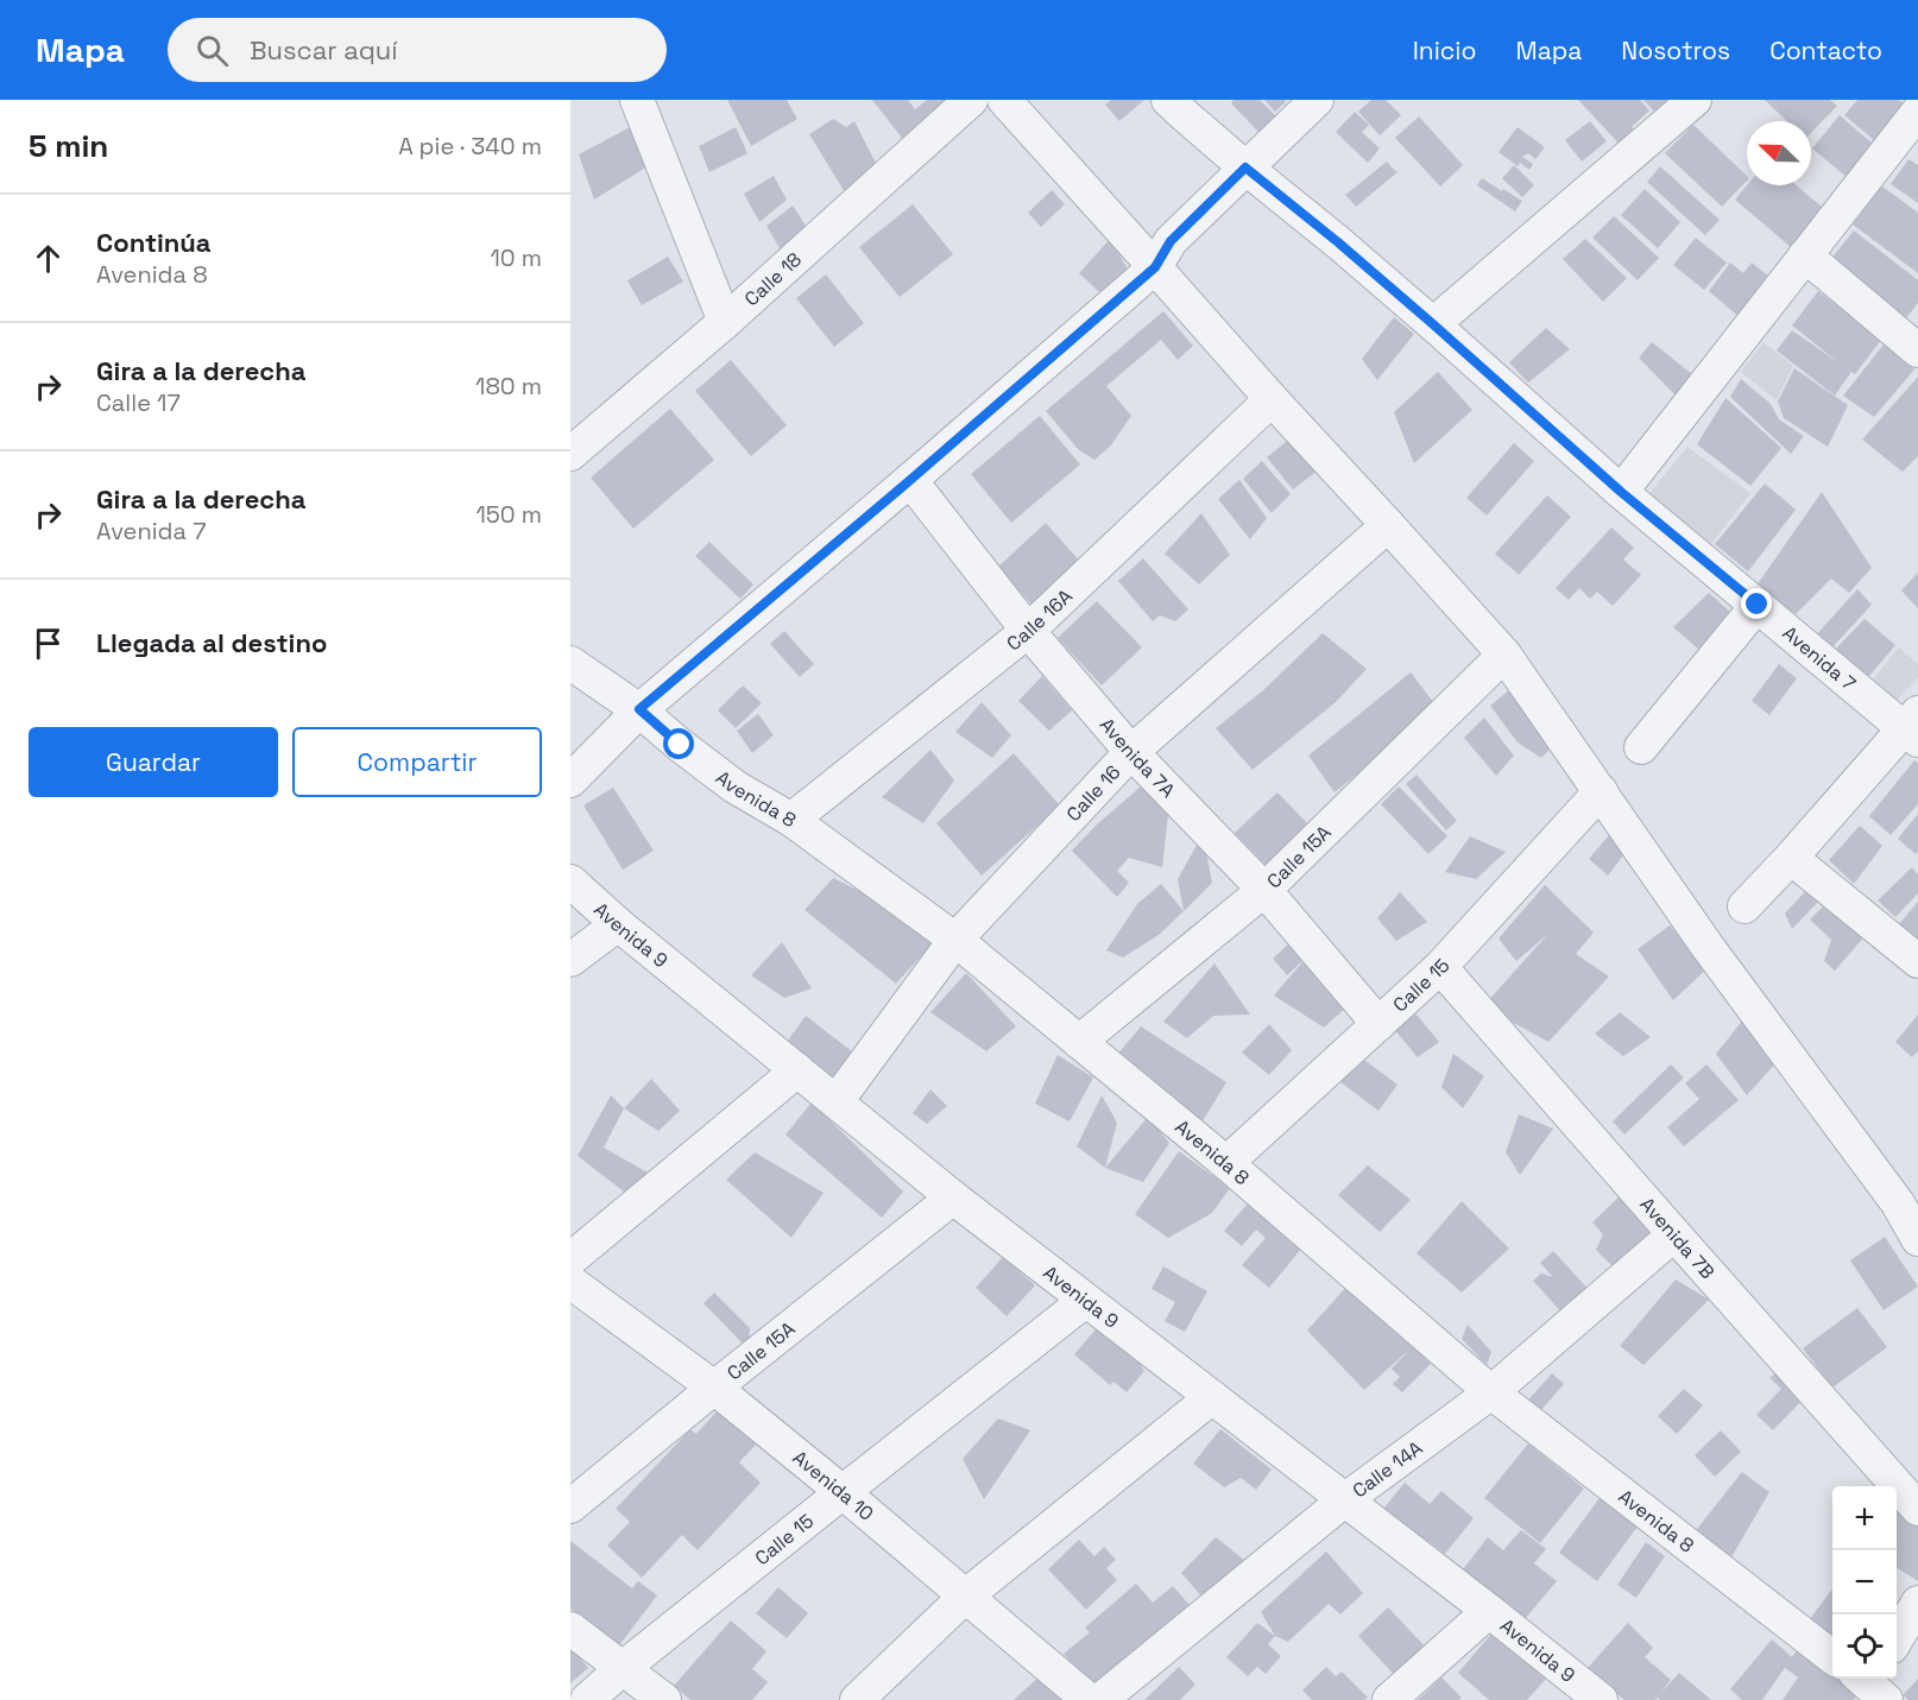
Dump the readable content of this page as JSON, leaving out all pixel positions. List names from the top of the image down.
{
  "streets": {
    "street": [
      "Calle 18",
      "Calle 16A",
      "Avenida 7",
      "Avenida 7A",
      "Calle 16",
      "Avenida 8",
      "Calle 15A",
      "Avenida 9",
      "Calle 15",
      "Avenida 7B",
      "Calle 14A",
      "Avenida 10"
    ]
  },
  "crossings": [
    ["Calle 16A", "Avenida 7A"],
    ["Calle 16A", "Avenida 8"],
    ["Avenida 7A", "Calle 16"],
    ["Avenida 7A", "Calle 15A"],
    ["Avenida 7A", "Calle 15"],
    ["Calle 16", "Avenida 8"],
    ["Calle 16", "Avenida 9"],
    ["Avenida 8", "Calle 15A"],
    ["Avenida 8", "Calle 15"],
    ["Avenida 8", "Calle 14A"],
    ["Calle 15A", "Avenida 9"],
    ["Calle 15A", "Avenida 10"],
    ["Avenida 9", "Calle 15"],
    ["Avenida 9", "Calle 14A"],
    ["Calle 15", "Avenida 7B"],
    ["Calle 15", "Avenida 10"],
    ["Avenida 7B", "Calle 14A"]
  ],
  "north": "top left",
  "page": {
    "header": "Mapa",
    "search": "Buscar aquí",
    "nav": [
      "Inicio",
      "Mapa",
      "Nosotros",
      "Contacto"
    ],
    "heading": ["5 min", "A pie · 340 m"],
    "list": [
      ["Continúa", "Avenida 8", "10 m"],
      ["Gira a la derecha", "Calle 17", "180 m"],
      ["Gira a la derecha", "Avenida 7", "150 m"],
      "Llegada al destino"
    ],
    "buttons": ["Guardar", "Compartir"],
    "map_buttons": ["+", "−"]
  }
}
